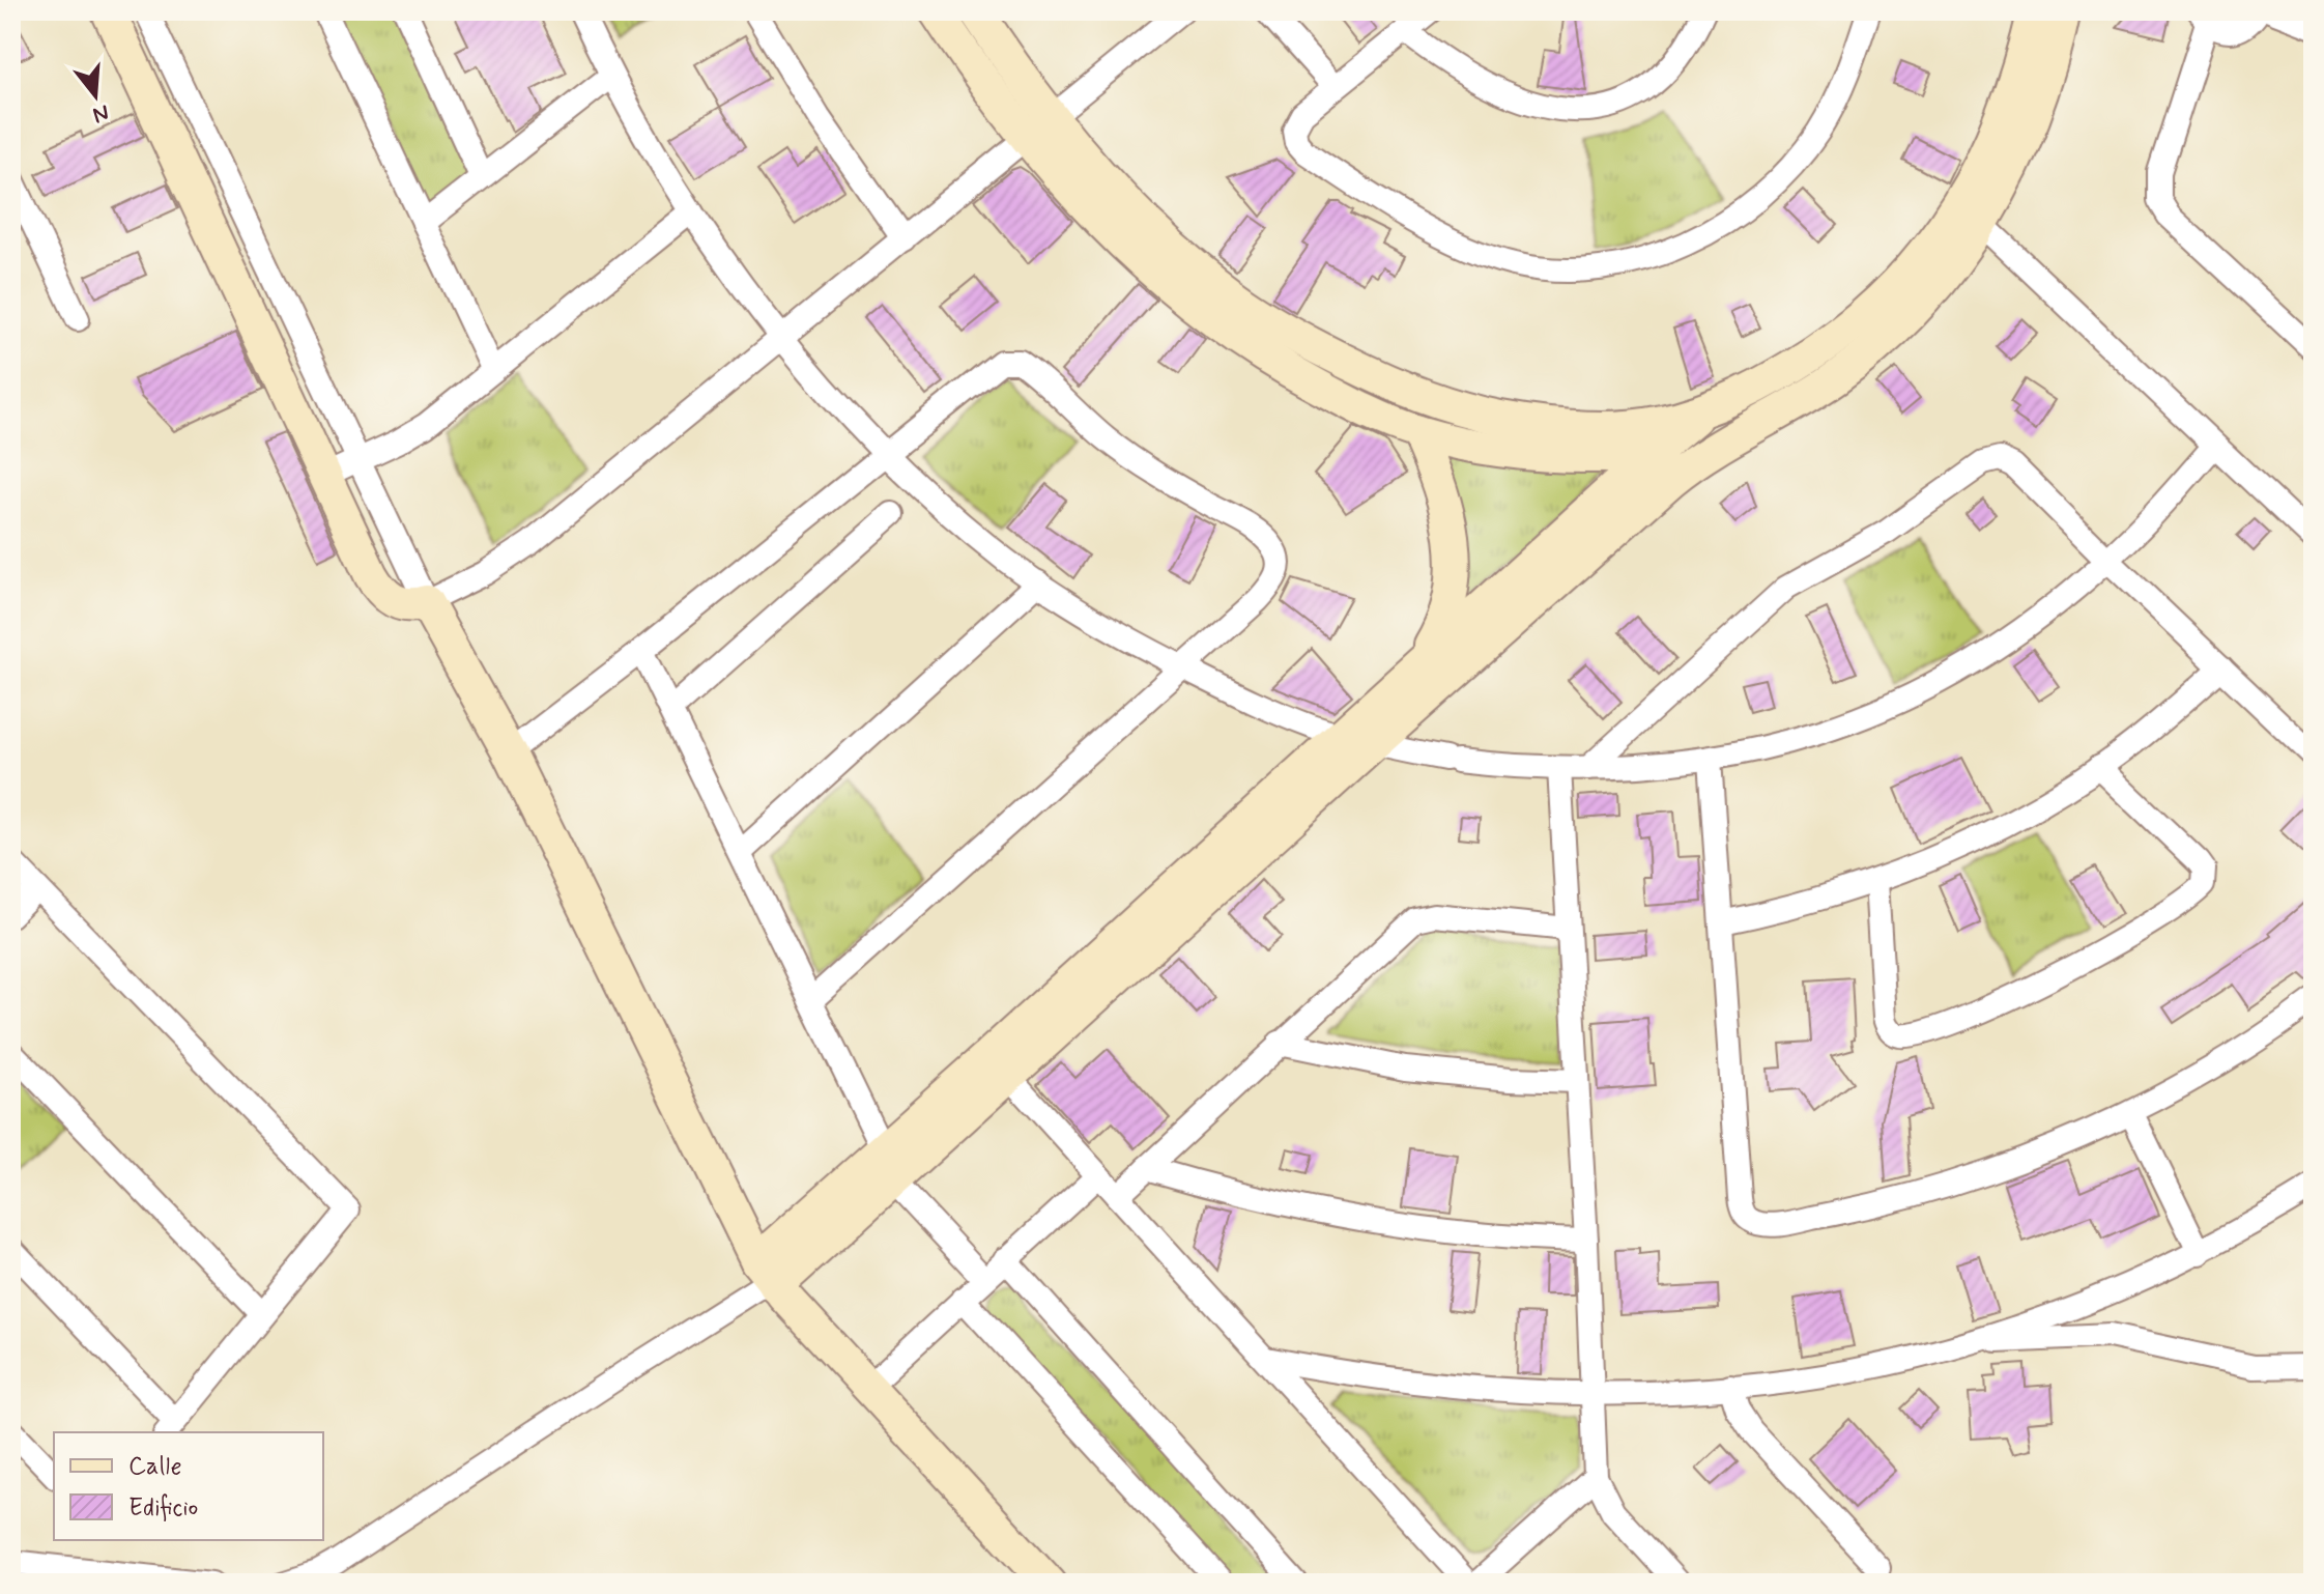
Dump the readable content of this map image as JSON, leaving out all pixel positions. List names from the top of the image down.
{
  "legend": ["Calle", "Edificio"],
  "north": "bottom"
}
